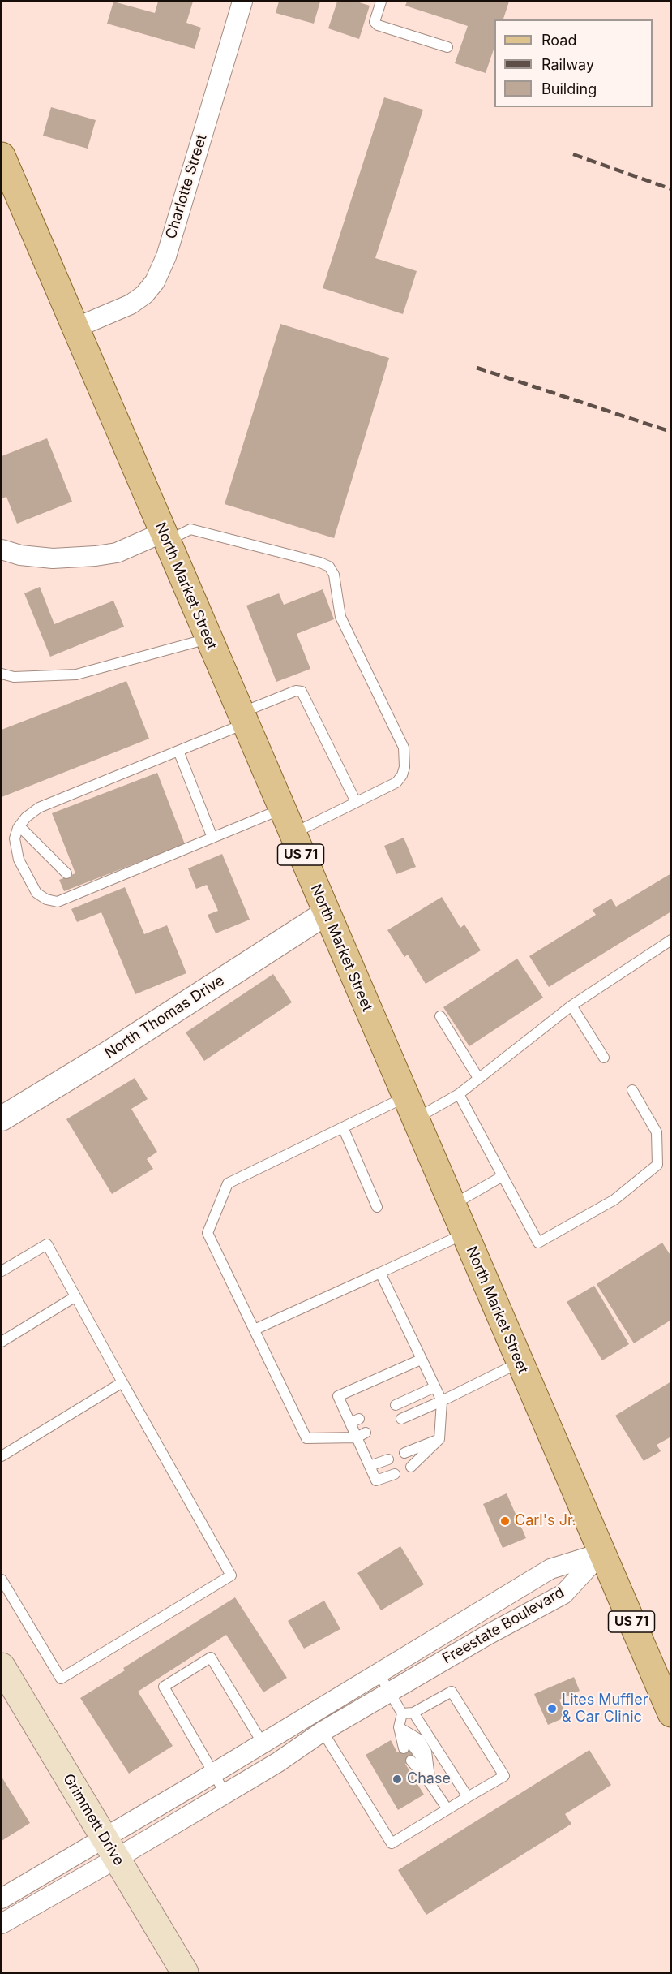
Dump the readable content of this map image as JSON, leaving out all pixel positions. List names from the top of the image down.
{
  "streets": {
    "main road": ["North Market Street", "US 71", "Grimmett Drive"],
    "street": ["Charlotte Street", "North Thomas Drive", "Freestate Boulevard"]
  },
  "crossings": [
    ["Charlotte Street", "North Market Street"],
    ["North Market Street", "North Thomas Drive"],
    ["North Market Street", "Freestate Boulevard"],
    ["Freestate Boulevard", "Grimmett Drive"]
  ],
  "places": ["Carl's Jr.", "Lites Muffler & Car Clinic", "Chase"],
  "legend": ["Road", "Railway", "Building"]
}
